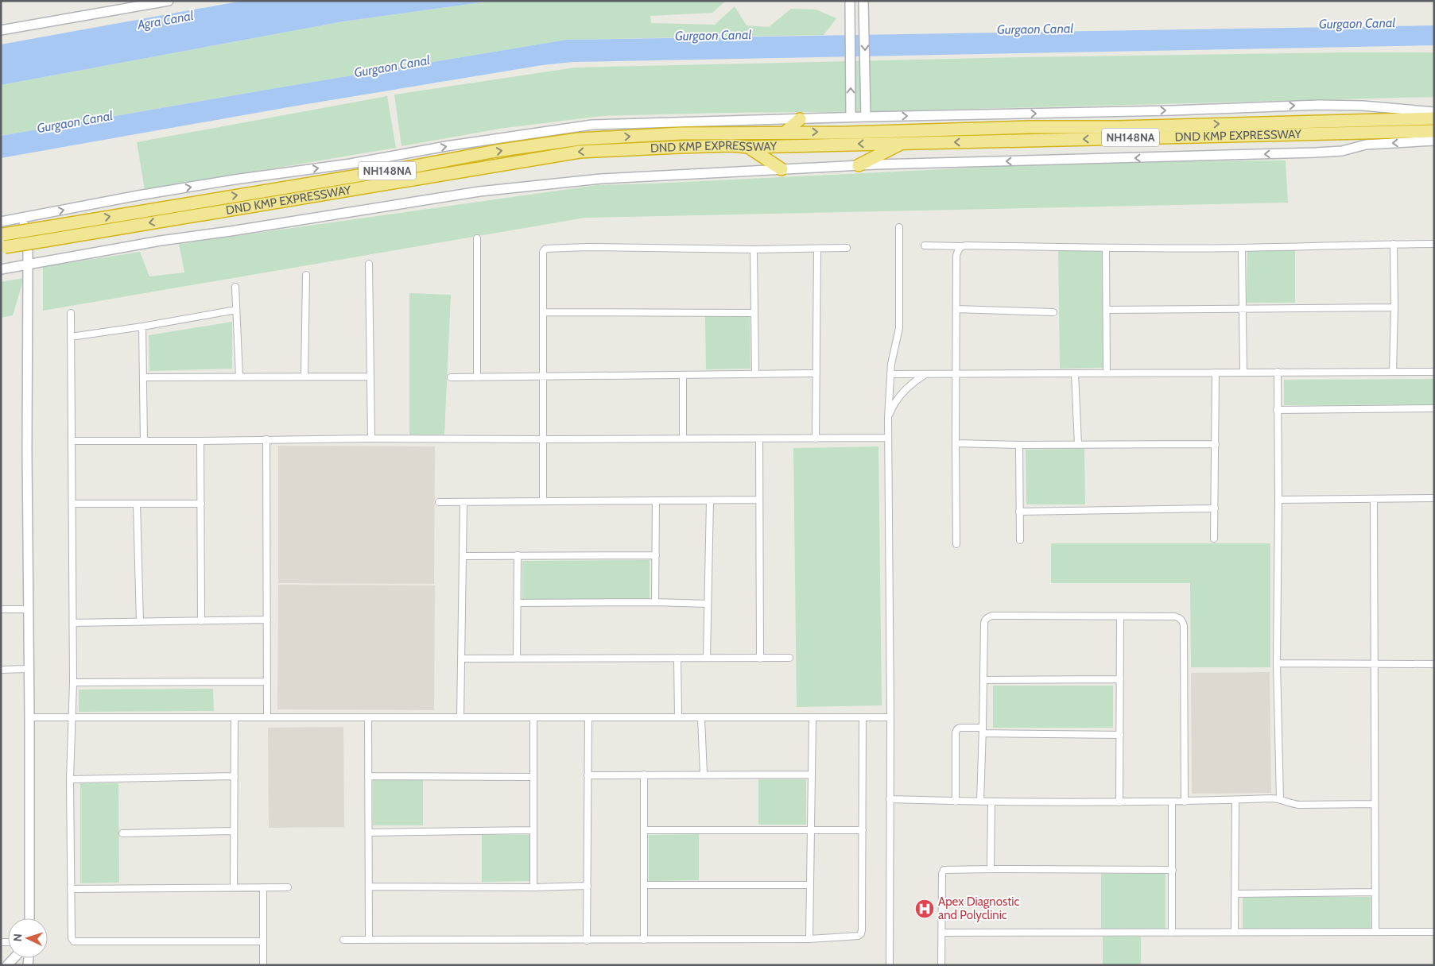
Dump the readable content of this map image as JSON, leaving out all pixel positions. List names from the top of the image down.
{
  "streets": {
    "highway": ["DND KMP EXPRESSWAY", "NH148NA"]
  },
  "water": ["Agra Canal", "Gurgaon Canal"],
  "places": {
    "hospital": ["Apex Diagnostic and Polyclinic"]
  },
  "north": "left"
}
